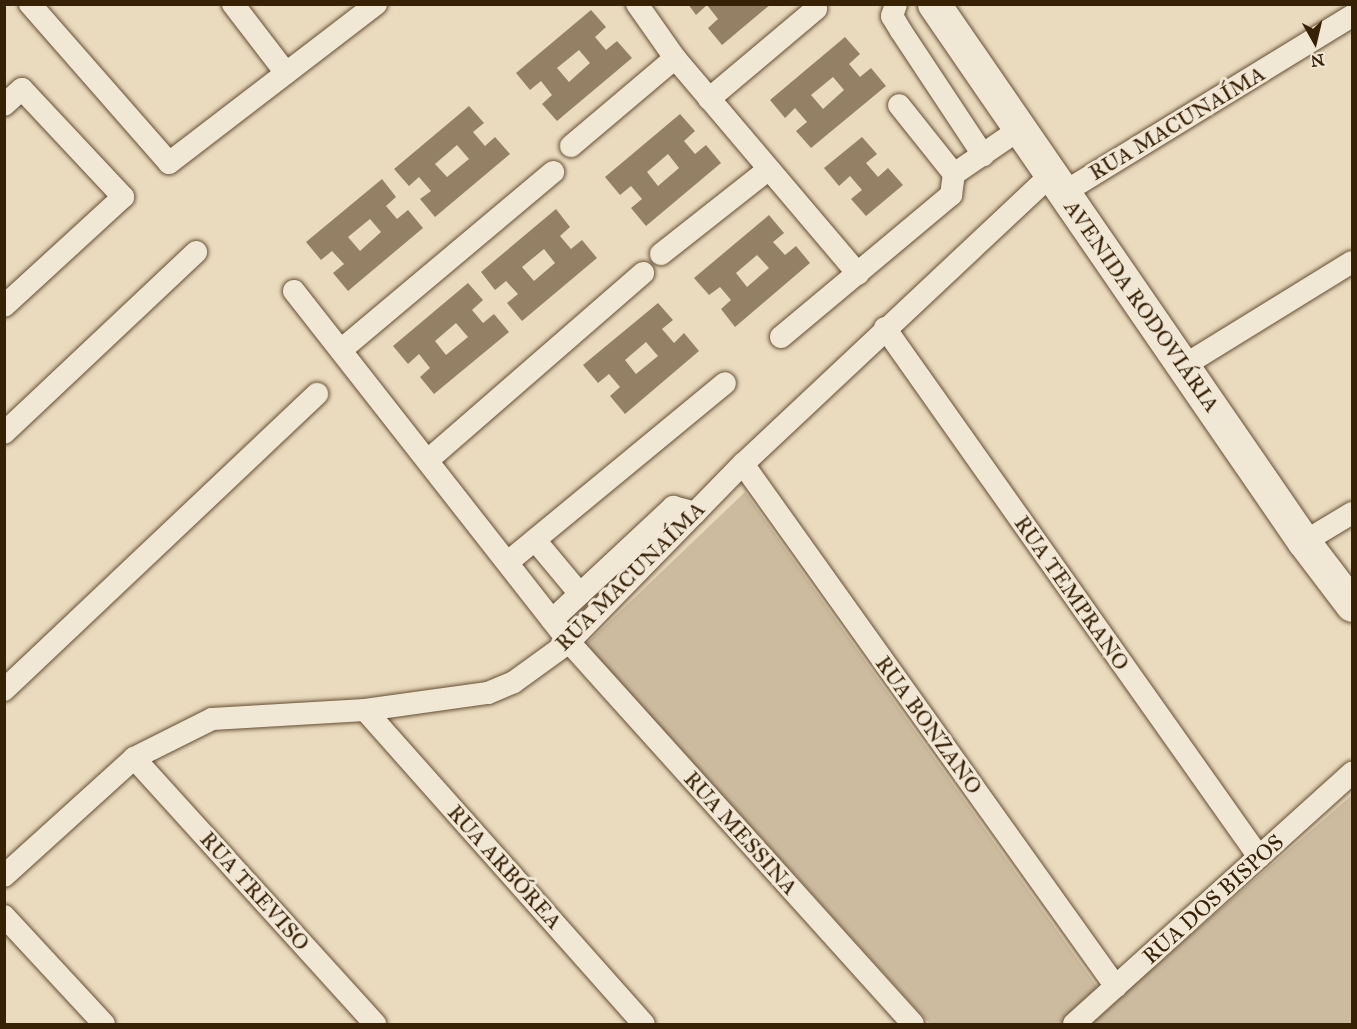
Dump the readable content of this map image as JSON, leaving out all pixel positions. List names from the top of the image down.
{
  "streets": {
    "street": [
      "RUA MACUNAÍMA",
      "AVENIDA RODOVIÁRIA",
      "RUA TEMPRANO",
      "RUA BONZANO",
      "RUA MESSINA",
      "RUA ARBÓREA",
      "RUA TREVISO",
      "RUA DOS BISPOS"
    ]
  },
  "crossings": [
    ["RUA MACUNAÍMA", "AVENIDA RODOVIÁRIA"],
    ["RUA MACUNAÍMA", "RUA TEMPRANO"],
    ["RUA MACUNAÍMA", "RUA BONZANO"],
    ["RUA MACUNAÍMA", "RUA MESSINA"],
    ["RUA MACUNAÍMA", "RUA ARBÓREA"],
    ["RUA MACUNAÍMA", "RUA TREVISO"],
    ["RUA TEMPRANO", "RUA DOS BISPOS"],
    ["RUA BONZANO", "RUA DOS BISPOS"]
  ],
  "north": "bottom"
}
